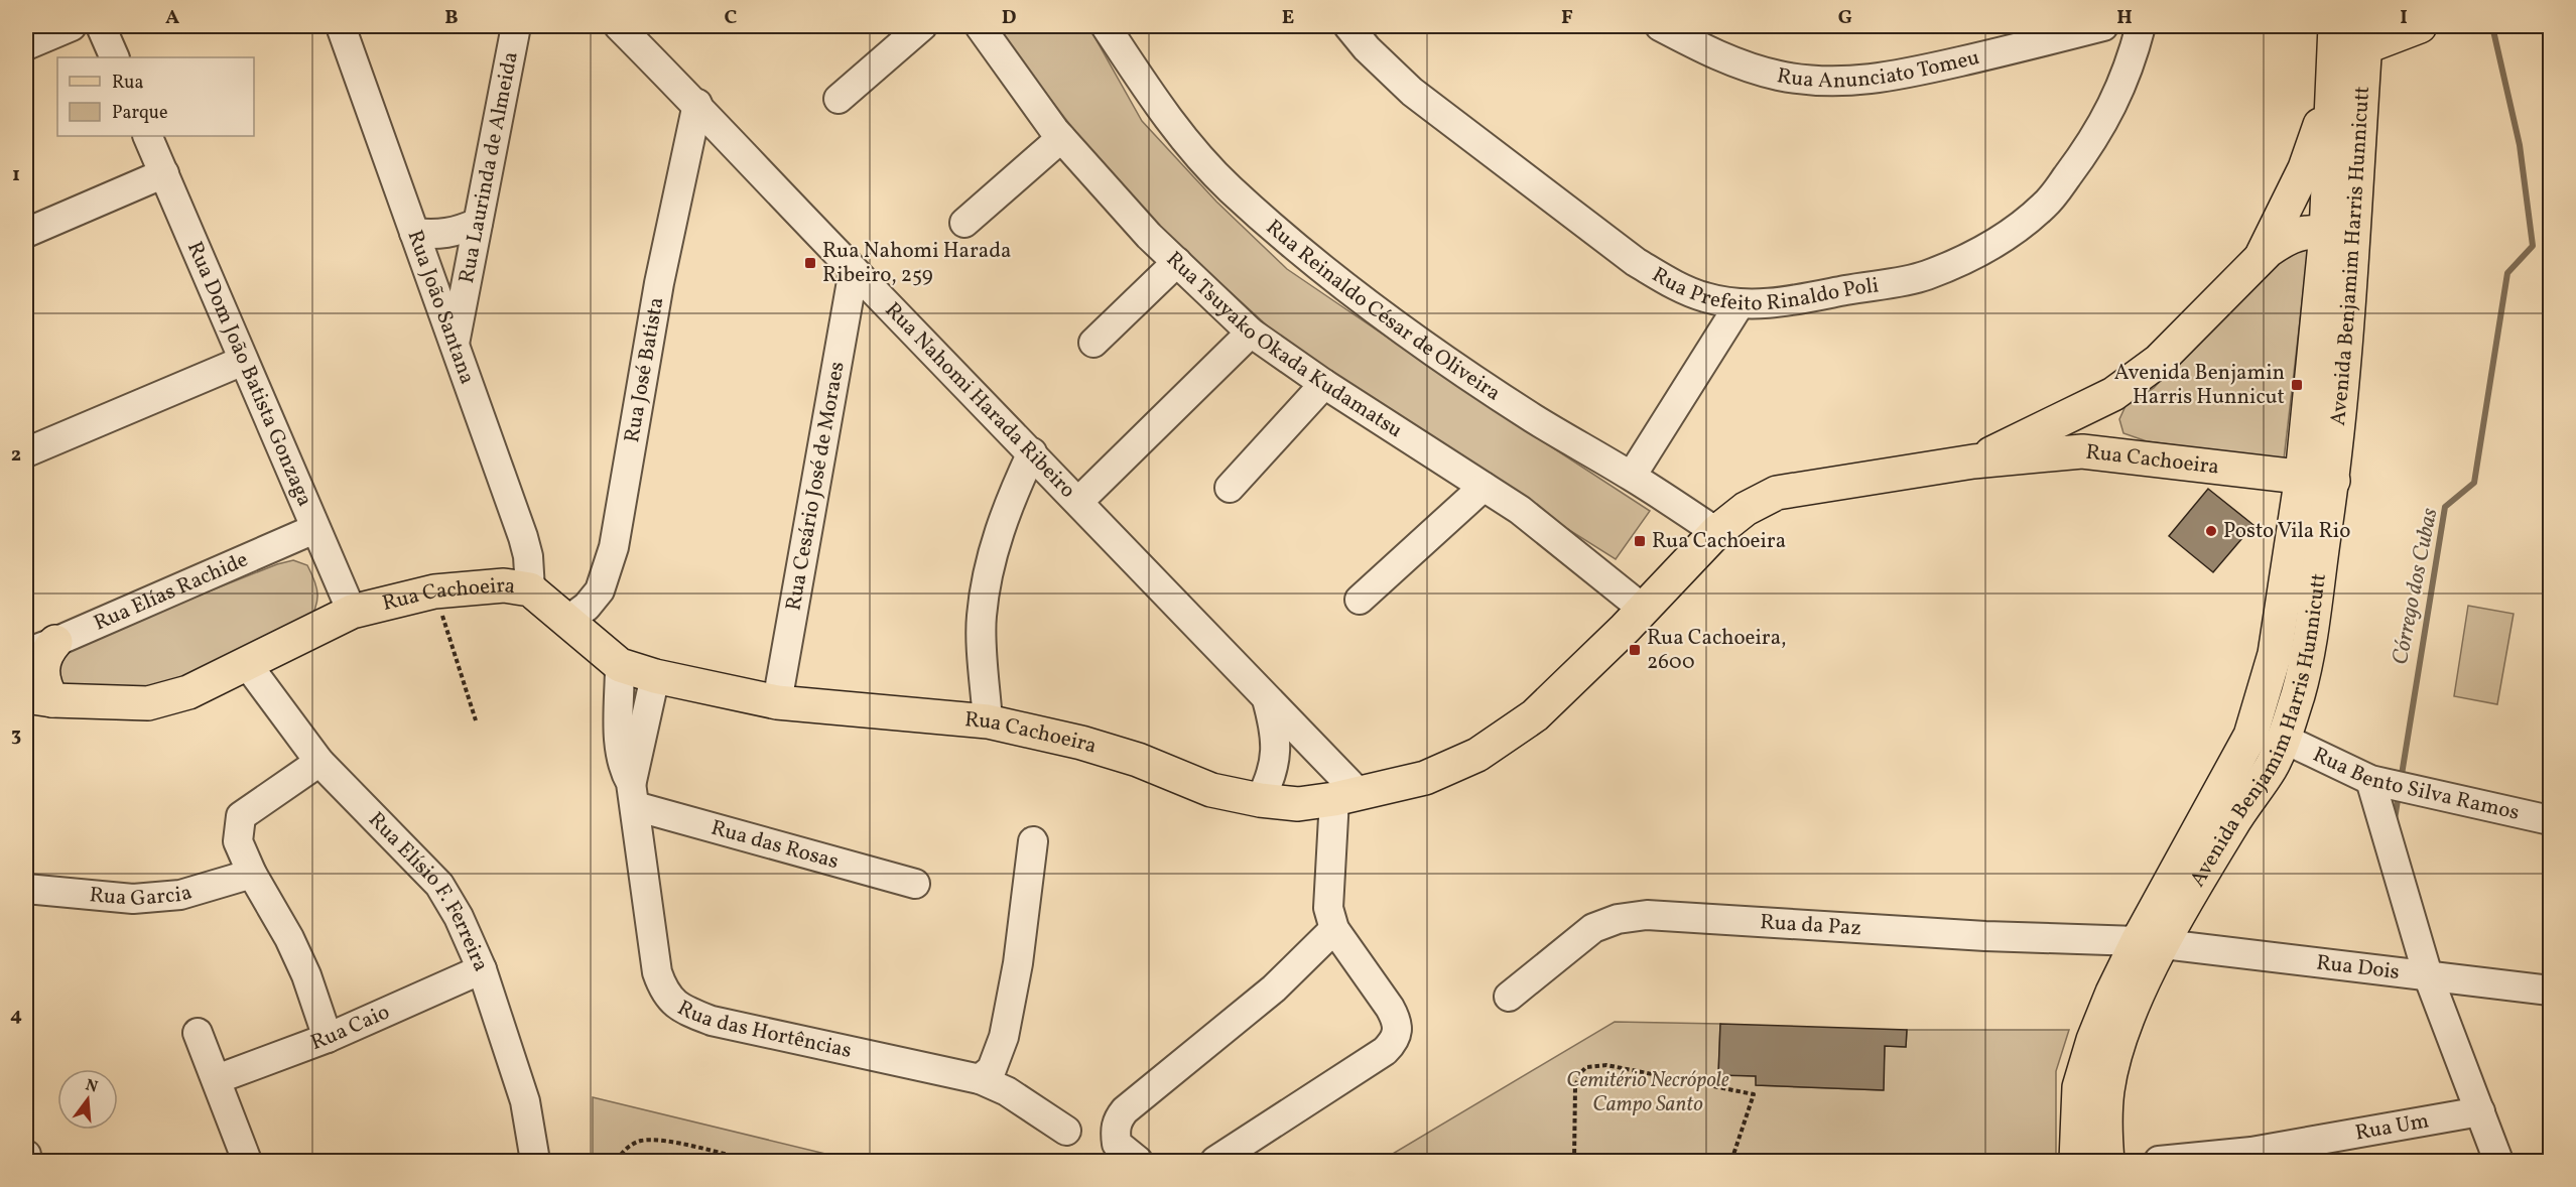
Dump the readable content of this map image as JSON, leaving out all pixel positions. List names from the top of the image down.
{
  "streets": {
    "main road": ["Avenida Benjamim Harris Hunnicutt", "Rua Cachoeira"],
    "street": [
      "Rua Anunciato Tomeu",
      "Rua Laurinda de Almeida",
      "Rua Prefeito Rinaldo Poli",
      "Rua João Santana",
      "Rua Reinaldo César de Oliveira",
      "Rua Tsuyako Okada Kudamatsu",
      "Rua José Batista",
      "Rua Dom João Batista Gonzaga",
      "Rua Nahomi Harada Ribeiro",
      "Rua Cesário José de Moraes",
      "Rua Elías Rachide",
      "Rua Bento Silva Ramos",
      "Rua das Rosas",
      "Rua Garcia",
      "Rua Elísio F. Ferreira",
      "Rua da Paz",
      "Rua Dois",
      "Rua Caio",
      "Rua das Hortências",
      "Rua Um"
    ]
  },
  "crossings": [
    ["Rua Laurinda de Almeida", "Rua João Santana"],
    ["Avenida Benjamim Harris Hunnicutt", "Rua Cachoeira"],
    ["Avenida Benjamim Harris Hunnicutt", "Rua Bento Silva Ramos"],
    ["Avenida Benjamim Harris Hunnicutt", "Rua da Paz"],
    ["Avenida Benjamim Harris Hunnicutt", "Rua Dois"],
    ["Rua João Santana", "Rua Cachoeira"],
    ["Rua Reinaldo César de Oliveira", "Rua Cachoeira"],
    ["Rua Tsuyako Okada Kudamatsu", "Rua Cachoeira"],
    ["Rua José Batista", "Rua Nahomi Harada Ribeiro"],
    ["Rua José Batista", "Rua Cachoeira"],
    ["Rua Dom João Batista Gonzaga", "Rua Cachoeira"],
    ["Rua Dom João Batista Gonzaga", "Rua Elías Rachide"],
    ["Rua Nahomi Harada Ribeiro", "Rua Cachoeira"],
    ["Rua Nahomi Harada Ribeiro", "Rua Cesário José de Moraes"],
    ["Rua Cachoeira", "Rua Cesário José de Moraes"],
    ["Rua Cachoeira", "Rua Elísio F. Ferreira"],
    ["Rua Cachoeira", "Rua das Hortências"],
    ["Rua das Rosas", "Rua das Hortências"],
    ["Rua Elísio F. Ferreira", "Rua Caio"],
    ["Rua da Paz", "Rua Dois"]
  ],
  "water": ["Córrego dos Cubas"],
  "parks": ["Cemitério Necrópole Campo Santo"],
  "places": {
    "transit": [
      "Rua Nahomi Harada Ribeiro, 259",
      "Avenida Benjamin Harris Hunnicut",
      "Rua Cachoeira",
      "Rua Cachoeira, 2600"
    ],
    "other": ["Posto Vila Rio"]
  },
  "legend": ["Rua", "Parque"],
  "north": "top",
  "grid": {
    "columns": [
      "A",
      "B",
      "C",
      "D",
      "E",
      "F",
      "G",
      "H",
      "I"
    ],
    "rows": [
      "1",
      "2",
      "3",
      "4"
    ]
  }
}
